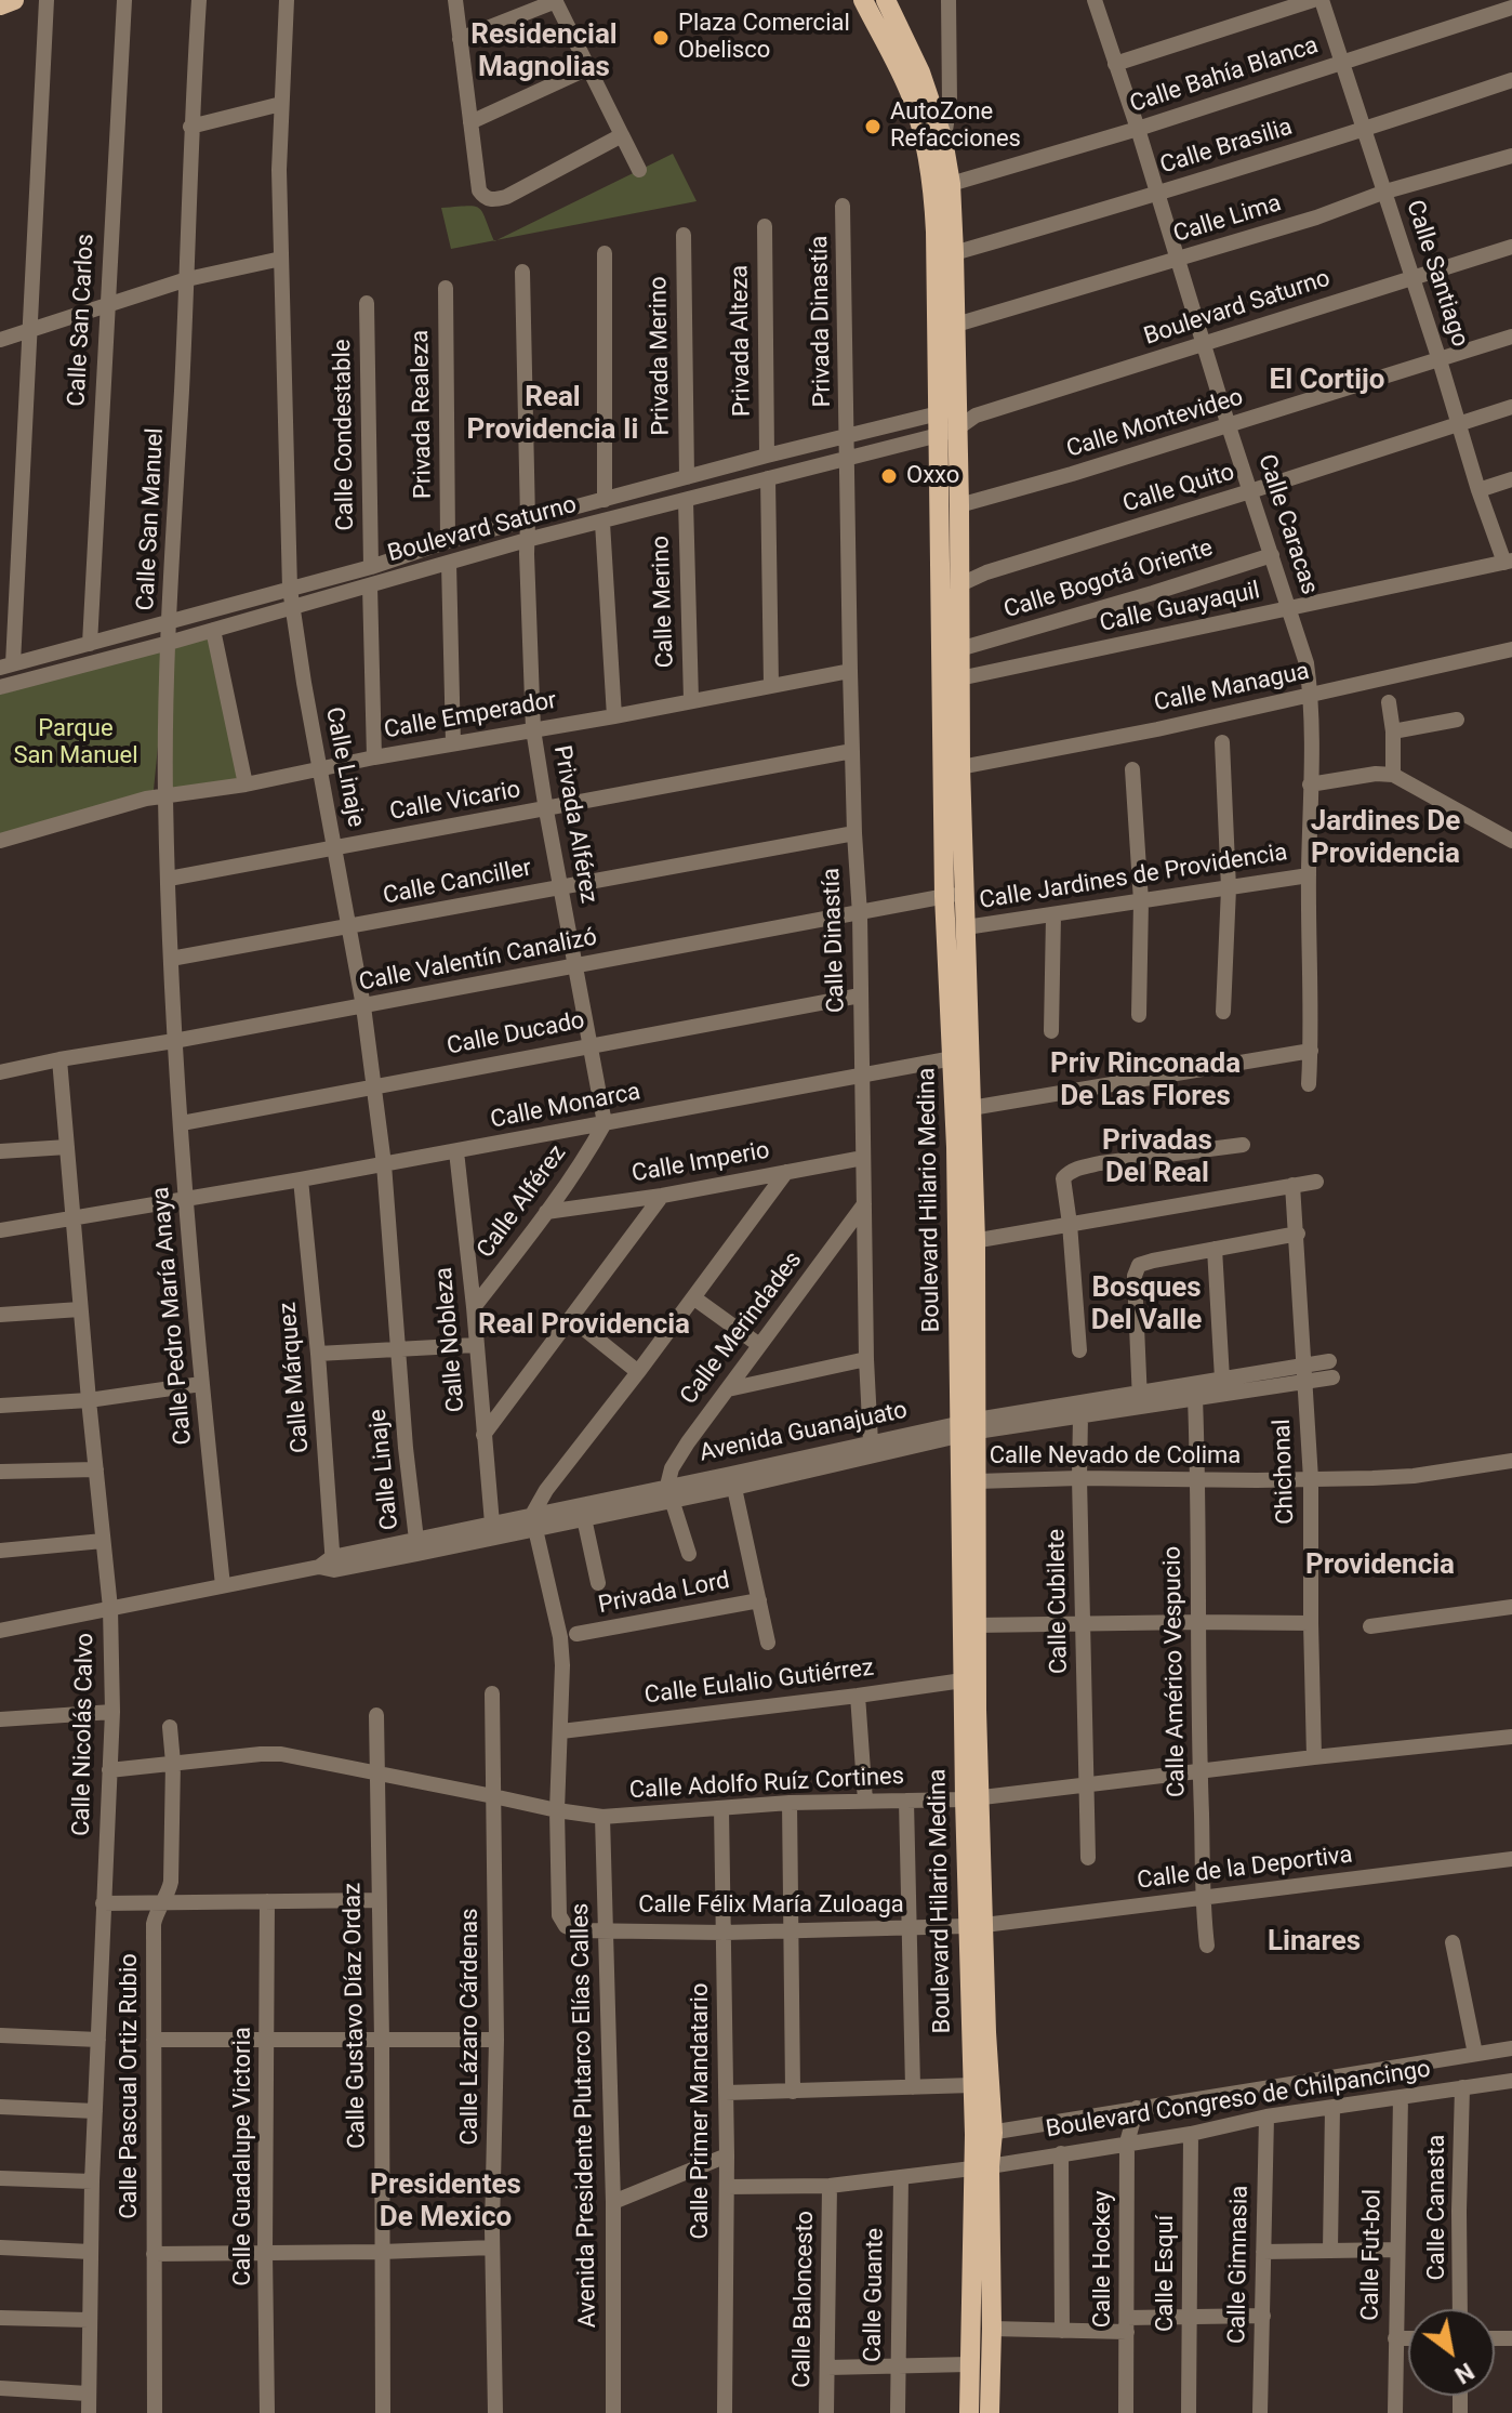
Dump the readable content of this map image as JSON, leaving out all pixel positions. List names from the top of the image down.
{
  "streets": {
    "main road": ["Boulevard Hilario Medina"],
    "street": [
      "Calle Bahía Blanca",
      "Calle Brasilia",
      "Calle Lima",
      "Calle Santiago",
      "Boulevard Saturno",
      "Calle San Carlos",
      "Privada Dinastía",
      "Privada Alteza",
      "Privada Merino",
      "Privada Realeza",
      "Calle Montevideo",
      "Calle Condestable",
      "Calle Quito",
      "Calle San Manuel",
      "Calle Caracas",
      "Calle Bogotá Oriente",
      "Calle Merino",
      "Calle Guayaquil",
      "Calle Managua",
      "Calle Emperador",
      "Calle Linaje",
      "Calle Vicario",
      "Privada Alférez",
      "Calle Jardines de Providencia",
      "Calle Canciller",
      "Calle Dinastía",
      "Calle Valentín Canalizó",
      "Calle Ducado",
      "Calle Monarca",
      "Calle Imperio",
      "Calle Alférez",
      "Calle Pedro María Anaya",
      "Calle Merindades",
      "Calle Nobleza",
      "Calle Márquez",
      "Avenida Guanajuato",
      "Calle Nevado de Colima",
      "Chichonal",
      "Privada Lord",
      "Calle Cubilete",
      "Calle Américo Vespucio",
      "Calle Eulalio Gutiérrez",
      "Calle Nicolás Calvo",
      "Calle Adolfo Ruíz Cortines",
      "Calle de la Deportiva",
      "Calle Félix María Zuloaga",
      "Calle Gustavo Díaz Ordaz",
      "Calle Lázaro Cárdenas",
      "Calle Pascual Ortiz Rubio",
      "Boulevard Congreso de Chilpancingo",
      "Calle Primer Mandatario",
      "Avenida Presidente Plutarco Elías Calles",
      "Calle Guadalupe Victoria",
      "Calle Canasta",
      "Calle Fut-bol",
      "Calle Hockey",
      "Calle Gimnasia",
      "Calle Esquí",
      "Calle Guante",
      "Calle Baloncesto"
    ]
  },
  "crossings": [
    ["Calle Bahía Blanca", "Calle Santiago"],
    ["Calle Bahía Blanca", "Calle Caracas"],
    ["Calle Bahía Blanca", "Boulevard Hilario Medina"],
    ["Calle Brasilia", "Calle Santiago"],
    ["Calle Brasilia", "Calle Caracas"],
    ["Calle Brasilia", "Boulevard Hilario Medina"],
    ["Calle Lima", "Calle Santiago"],
    ["Calle Lima", "Calle Caracas"],
    ["Calle Lima", "Boulevard Hilario Medina"],
    ["Calle Santiago", "Boulevard Saturno"],
    ["Calle Santiago", "Calle Montevideo"],
    ["Calle Santiago", "Calle Quito"],
    ["Calle Santiago", "Calle Guayaquil"],
    ["Boulevard Saturno", "Calle San Carlos"],
    ["Boulevard Saturno", "Privada Dinastía"],
    ["Boulevard Saturno", "Privada Alteza"],
    ["Boulevard Saturno", "Privada Merino"],
    ["Boulevard Saturno", "Privada Realeza"],
    ["Boulevard Saturno", "Calle Condestable"],
    ["Boulevard Saturno", "Calle San Manuel"],
    ["Boulevard Saturno", "Calle Caracas"],
    ["Boulevard Saturno", "Calle Merino"],
    ["Boulevard Saturno", "Calle Linaje"],
    ["Boulevard Saturno", "Privada Alférez"],
    ["Boulevard Saturno", "Calle Dinastía"],
    ["Boulevard Saturno", "Boulevard Hilario Medina"],
    ["Privada Dinastía", "Calle Dinastía"],
    ["Calle Montevideo", "Calle Caracas"],
    ["Calle Montevideo", "Boulevard Hilario Medina"],
    ["Calle Quito", "Calle Caracas"],
    ["Calle Quito", "Boulevard Hilario Medina"],
    ["Calle San Manuel", "Calle Emperador"],
    ["Calle San Manuel", "Calle Vicario"],
    ["Calle San Manuel", "Calle Canciller"],
    ["Calle San Manuel", "Calle Valentín Canalizó"],
    ["Calle San Manuel", "Calle Pedro María Anaya"],
    ["Calle Caracas", "Calle Bogotá Oriente"],
    ["Calle Caracas", "Calle Guayaquil"],
    ["Calle Caracas", "Calle Managua"],
    ["Calle Caracas", "Calle Jardines de Providencia"],
    ["Calle Bogotá Oriente", "Boulevard Hilario Medina"],
    ["Calle Merino", "Calle Emperador"],
    ["Calle Guayaquil", "Boulevard Hilario Medina"],
    ["Calle Managua", "Boulevard Hilario Medina"],
    ["Calle Emperador", "Calle Linaje"],
    ["Calle Emperador", "Privada Alférez"],
    ["Calle Emperador", "Calle Dinastía"],
    ["Calle Linaje", "Calle Vicario"],
    ["Calle Linaje", "Calle Canciller"],
    ["Calle Linaje", "Calle Valentín Canalizó"],
    ["Calle Linaje", "Calle Ducado"],
    ["Calle Linaje", "Calle Monarca"],
    ["Calle Linaje", "Avenida Guanajuato"],
    ["Calle Vicario", "Privada Alférez"],
    ["Calle Vicario", "Calle Dinastía"],
    ["Privada Alférez", "Calle Canciller"],
    ["Privada Alférez", "Calle Valentín Canalizó"],
    ["Privada Alférez", "Calle Ducado"],
    ["Privada Alférez", "Calle Monarca"],
    ["Privada Alférez", "Calle Alférez"],
    ["Calle Jardines de Providencia", "Boulevard Hilario Medina"],
    ["Calle Canciller", "Calle Dinastía"],
    ["Calle Dinastía", "Calle Valentín Canalizó"],
    ["Calle Dinastía", "Calle Ducado"],
    ["Calle Dinastía", "Calle Monarca"],
    ["Calle Dinastía", "Calle Imperio"],
    ["Calle Dinastía", "Calle Merindades"],
    ["Calle Dinastía", "Avenida Guanajuato"],
    ["Calle Valentín Canalizó", "Boulevard Hilario Medina"],
    ["Calle Valentín Canalizó", "Calle Pedro María Anaya"],
    ["Calle Valentín Canalizó", "Calle Nicolás Calvo"],
    ["Calle Ducado", "Calle Pedro María Anaya"],
    ["Calle Monarca", "Boulevard Hilario Medina"],
    ["Calle Monarca", "Calle Alférez"],
    ["Calle Monarca", "Calle Pedro María Anaya"],
    ["Calle Monarca", "Calle Nobleza"],
    ["Calle Monarca", "Calle Márquez"],
    ["Calle Monarca", "Calle Nicolás Calvo"],
    ["Calle Imperio", "Calle Alférez"],
    ["Boulevard Hilario Medina", "Avenida Guanajuato"],
    ["Boulevard Hilario Medina", "Calle Nevado de Colima"],
    ["Boulevard Hilario Medina", "Calle Eulalio Gutiérrez"],
    ["Boulevard Hilario Medina", "Calle Adolfo Ruíz Cortines"],
    ["Boulevard Hilario Medina", "Calle de la Deportiva"],
    ["Boulevard Hilario Medina", "Calle Félix María Zuloaga"],
    ["Boulevard Hilario Medina", "Boulevard Congreso de Chilpancingo"],
    ["Calle Alférez", "Calle Nobleza"],
    ["Calle Pedro María Anaya", "Avenida Guanajuato"],
    ["Calle Merindades", "Avenida Guanajuato"],
    ["Calle Nobleza", "Avenida Guanajuato"],
    ["Calle Márquez", "Avenida Guanajuato"],
    ["Avenida Guanajuato", "Chichonal"],
    ["Avenida Guanajuato", "Calle Cubilete"],
    ["Avenida Guanajuato", "Calle Américo Vespucio"],
    ["Avenida Guanajuato", "Calle Nicolás Calvo"],
    ["Calle Nevado de Colima", "Chichonal"],
    ["Calle Nevado de Colima", "Calle Cubilete"],
    ["Calle Nevado de Colima", "Calle Américo Vespucio"],
    ["Chichonal", "Calle Adolfo Ruíz Cortines"],
    ["Calle Cubilete", "Calle Adolfo Ruíz Cortines"],
    ["Calle Américo Vespucio", "Calle Adolfo Ruíz Cortines"],
    ["Calle Américo Vespucio", "Calle de la Deportiva"],
    ["Calle Nicolás Calvo", "Calle Adolfo Ruíz Cortines"],
    ["Calle Adolfo Ruíz Cortines", "Calle Félix María Zuloaga"],
    ["Calle Adolfo Ruíz Cortines", "Calle Gustavo Díaz Ordaz"],
    ["Calle Adolfo Ruíz Cortines", "Calle Lázaro Cárdenas"],
    ["Calle Adolfo Ruíz Cortines", "Calle Pascual Ortiz Rubio"],
    ["Calle Adolfo Ruíz Cortines", "Calle Primer Mandatario"],
    ["Calle Adolfo Ruíz Cortines", "Avenida Presidente Plutarco Elías Calles"],
    ["Calle de la Deportiva", "Calle Félix María Zuloaga"],
    ["Calle Félix María Zuloaga", "Calle Primer Mandatario"],
    ["Calle Félix María Zuloaga", "Avenida Presidente Plutarco Elías Calles"],
    ["Boulevard Congreso de Chilpancingo", "Calle Primer Mandatario"],
    ["Boulevard Congreso de Chilpancingo", "Calle Canasta"],
    ["Boulevard Congreso de Chilpancingo", "Calle Fut-bol"],
    ["Boulevard Congreso de Chilpancingo", "Calle Hockey"],
    ["Boulevard Congreso de Chilpancingo", "Calle Gimnasia"],
    ["Boulevard Congreso de Chilpancingo", "Calle Esquí"],
    ["Boulevard Congreso de Chilpancingo", "Calle Guante"],
    ["Boulevard Congreso de Chilpancingo", "Calle Baloncesto"]
  ],
  "districts": [
    "Residencial Magnolias",
    "El Cortijo",
    "Real Providencia Ii",
    "Jardines De Providencia",
    "Priv Rinconada De Las Flores",
    "Privadas Del Real",
    "Bosques Del Valle",
    "Real Providencia",
    "Providencia",
    "Linares",
    "Presidentes De Mexico"
  ],
  "parks": ["Parque San Manuel"],
  "places": ["Plaza Comercial Obelisco", "AutoZone Refacciones", "Oxxo"],
  "north": "bottom right"
}
